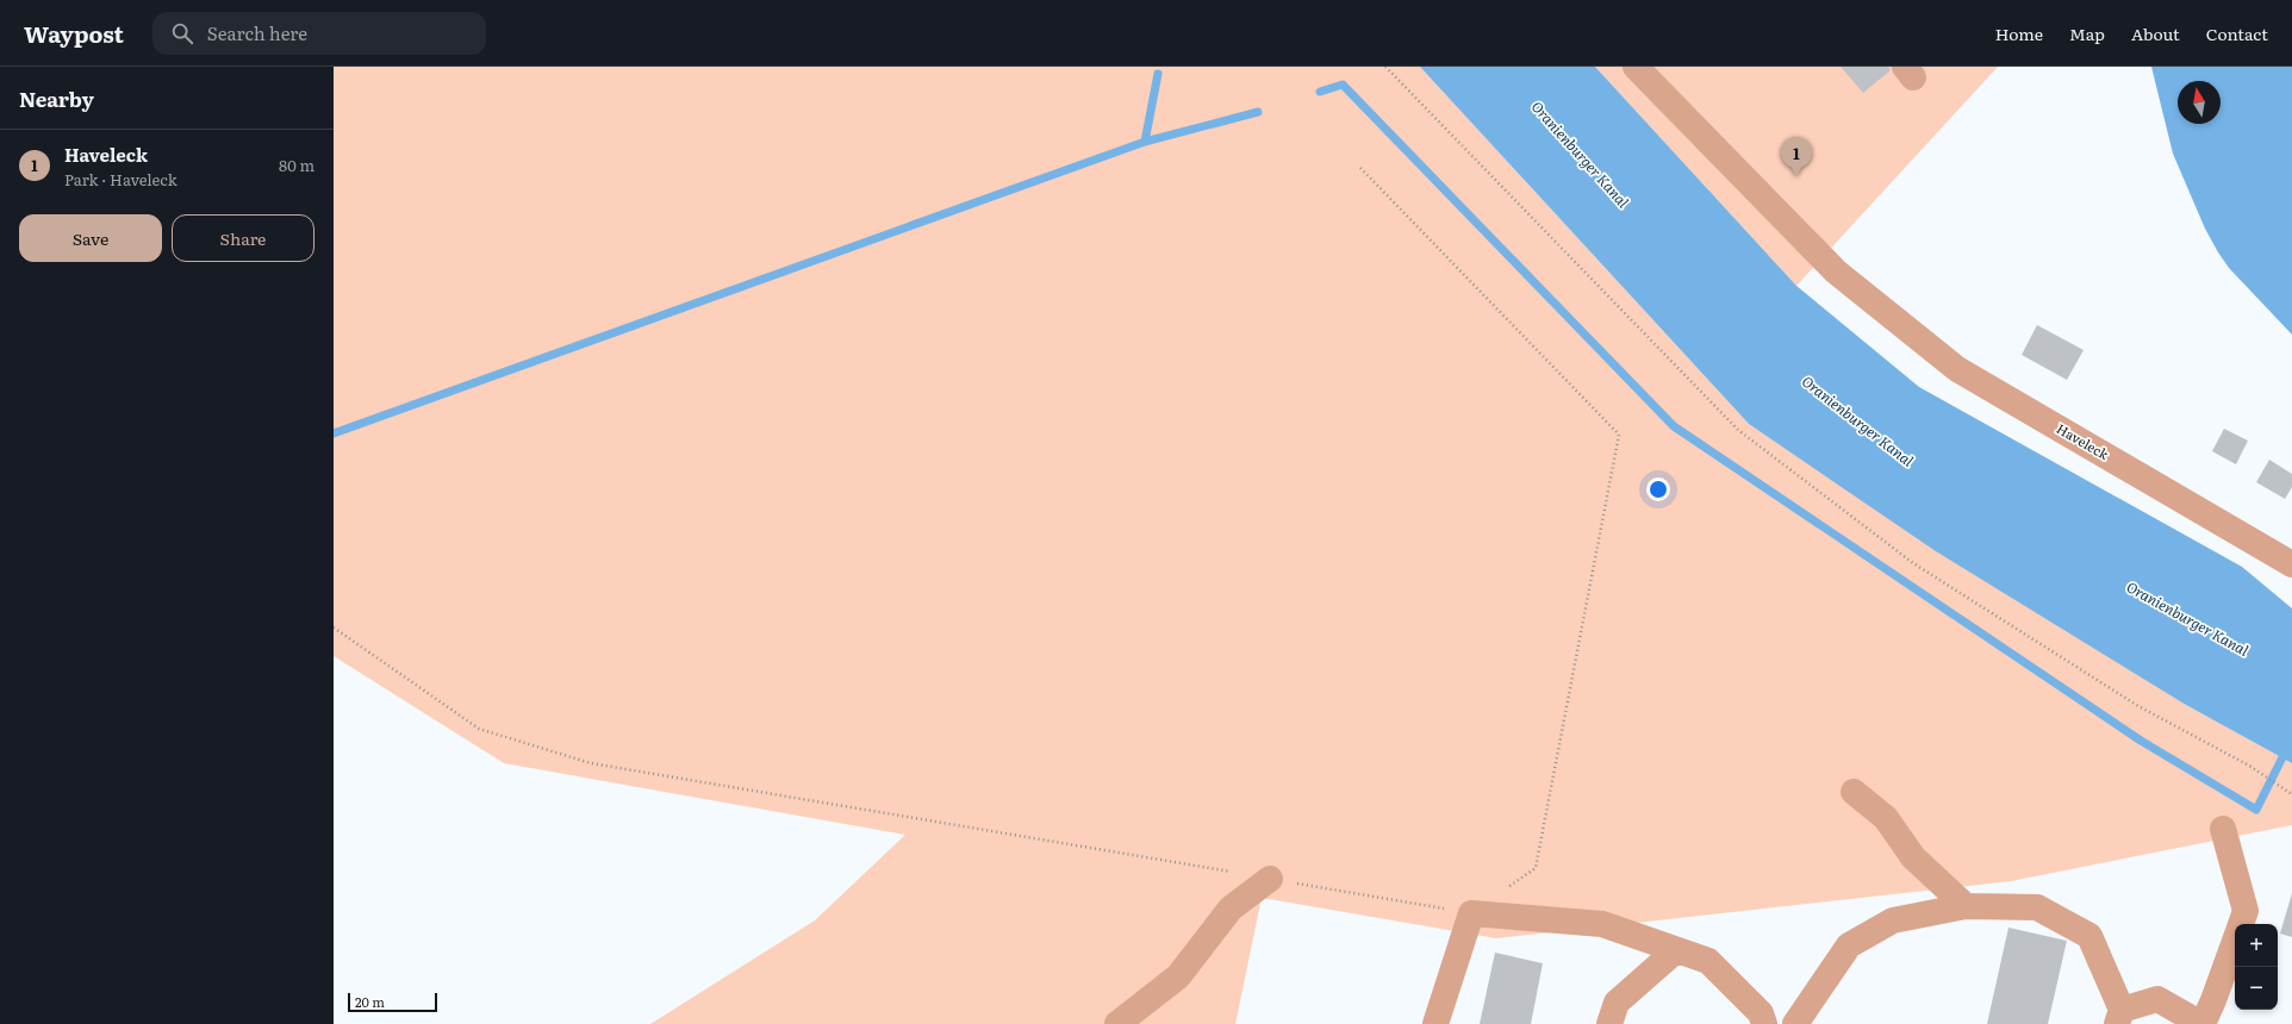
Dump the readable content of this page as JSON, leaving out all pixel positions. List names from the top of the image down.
{
  "streets": {
    "street": ["Haveleck"]
  },
  "water": ["Oranienburger Kanal"],
  "scale_bar": "20 m",
  "north": "top",
  "page": {
    "header": "Waypost",
    "search": "Search here",
    "nav": [
      "Home",
      "Map",
      "About",
      "Contact"
    ],
    "heading": "Nearby",
    "list": [
      {
        "mark": "1",
        "name": "Haveleck",
        "note": "Park · Haveleck",
        "value": "80 m"
      }
    ],
    "pins": "1",
    "buttons": ["Save", "Share"],
    "map_buttons": ["+", "−"],
    "scale": "20 m"
  }
}
